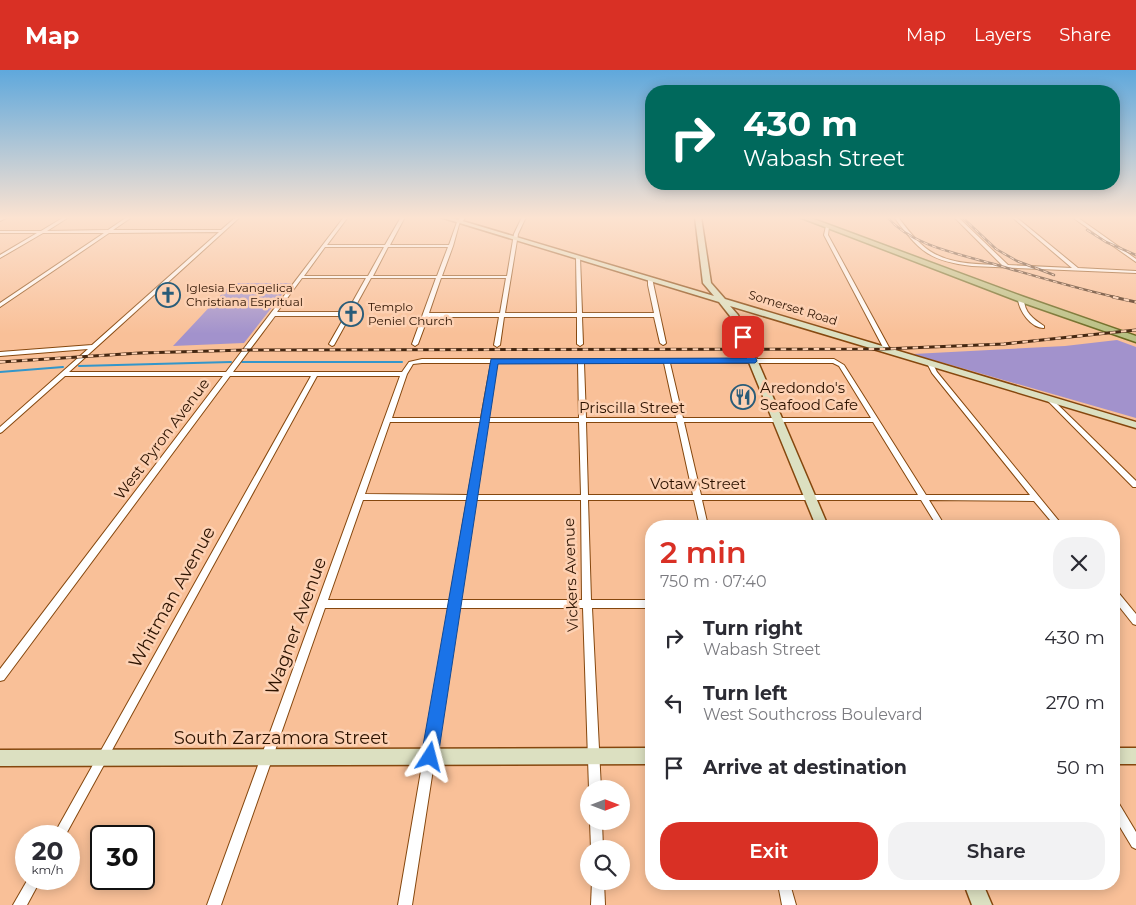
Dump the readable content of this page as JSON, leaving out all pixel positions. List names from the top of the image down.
{
  "streets": {
    "main road": ["Somerset Road", "South Zarzamora Street"],
    "street": [
      "Priscilla Street",
      "West Pyron Avenue",
      "Votaw Street",
      "Vickers Avenue",
      "Whitman Avenue",
      "Wagner Avenue"
    ]
  },
  "crossings": [
    ["Priscilla Street", "Vickers Avenue"],
    ["Priscilla Street", "Wagner Avenue"],
    ["Votaw Street", "Vickers Avenue"],
    ["Votaw Street", "Wagner Avenue"],
    ["Vickers Avenue", "South Zarzamora Street"],
    ["Whitman Avenue", "South Zarzamora Street"],
    ["Wagner Avenue", "South Zarzamora Street"]
  ],
  "places": {
    "church": ["Iglesia Evangelica Christiana Espritual", "Templo Peniel Church"],
    "restaurant": ["Aredondo's Seafood Cafe"]
  },
  "north": "right",
  "page": {
    "header": "Map",
    "nav": ["Map", "Layers", "Share"],
    "turn": ["430 m", "Wabash Street"],
    "heading": ["2 min", "750 m · 07:40"],
    "list": [
      {
        "name": "Turn right",
        "note": "Wabash Street",
        "value": "430 m"
      },
      {
        "name": "Turn left",
        "note": "West Southcross Boulevard",
        "value": "270 m"
      },
      {
        "name": "Arrive at destination",
        "value": "50 m"
      }
    ],
    "buttons": ["Exit", "Share"],
    "speed": "20 km/h",
    "limit": "30"
  }
}
